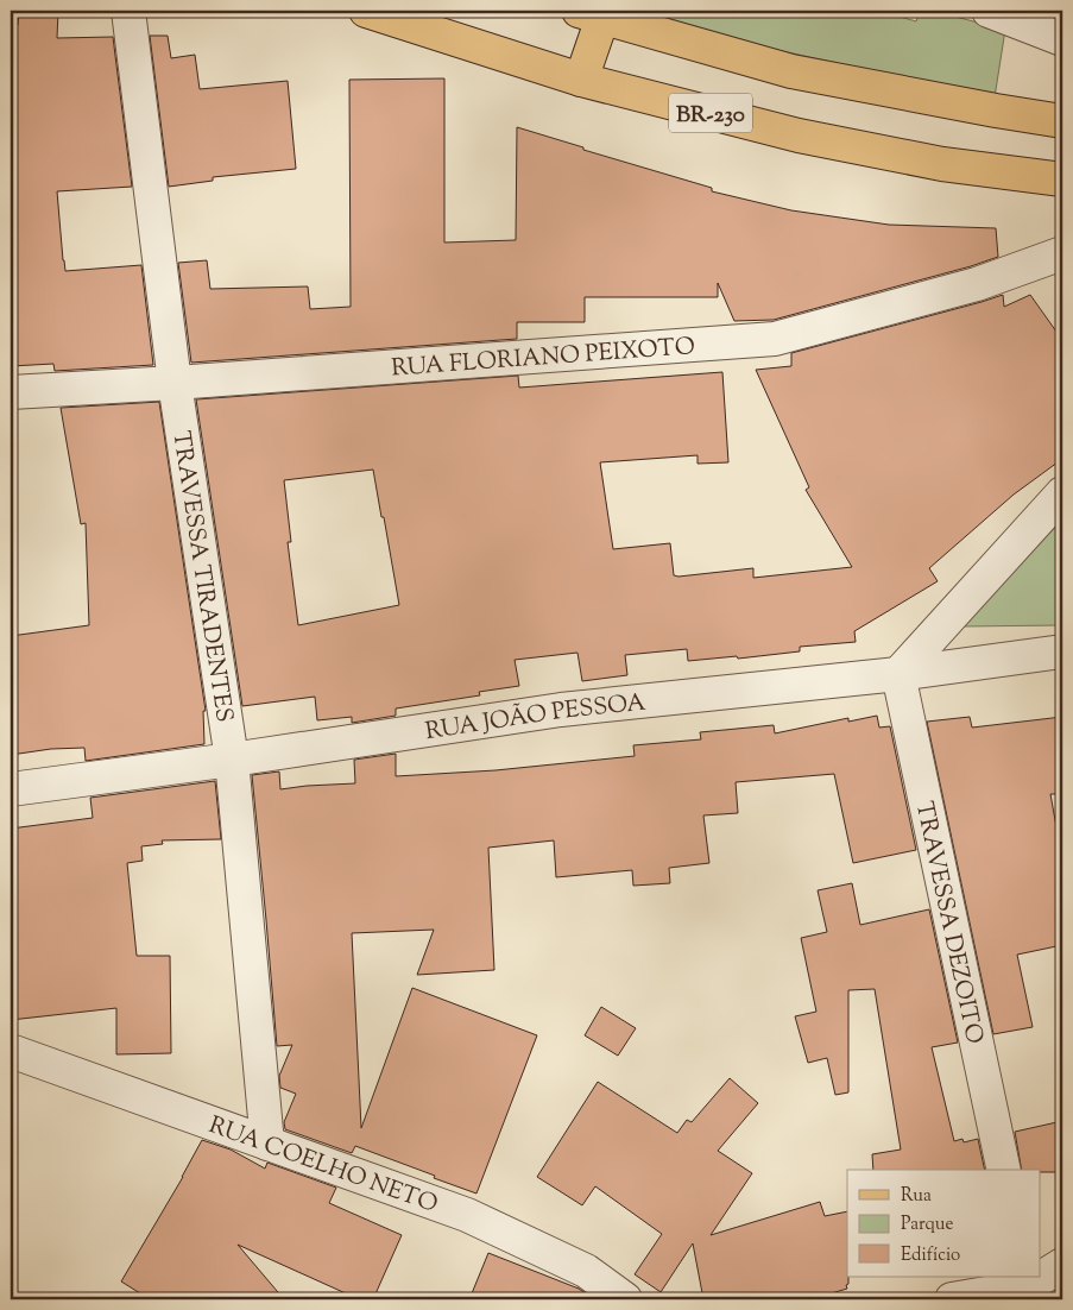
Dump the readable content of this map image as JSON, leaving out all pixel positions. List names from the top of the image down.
{
  "streets": {
    "main road": ["BR-230"],
    "street": [
      "RUA FLORIANO PEIXOTO",
      "TRAVESSA TIRADENTES",
      "RUA JOÃO PESSOA",
      "TRAVESSA DEZOITO",
      "RUA COELHO NETO"
    ]
  },
  "crossings": [
    ["RUA FLORIANO PEIXOTO", "TRAVESSA TIRADENTES"],
    ["TRAVESSA TIRADENTES", "RUA JOÃO PESSOA"],
    ["TRAVESSA TIRADENTES", "RUA COELHO NETO"],
    ["RUA JOÃO PESSOA", "TRAVESSA DEZOITO"]
  ],
  "legend": ["Rua", "Parque", "Edifício"]
}
